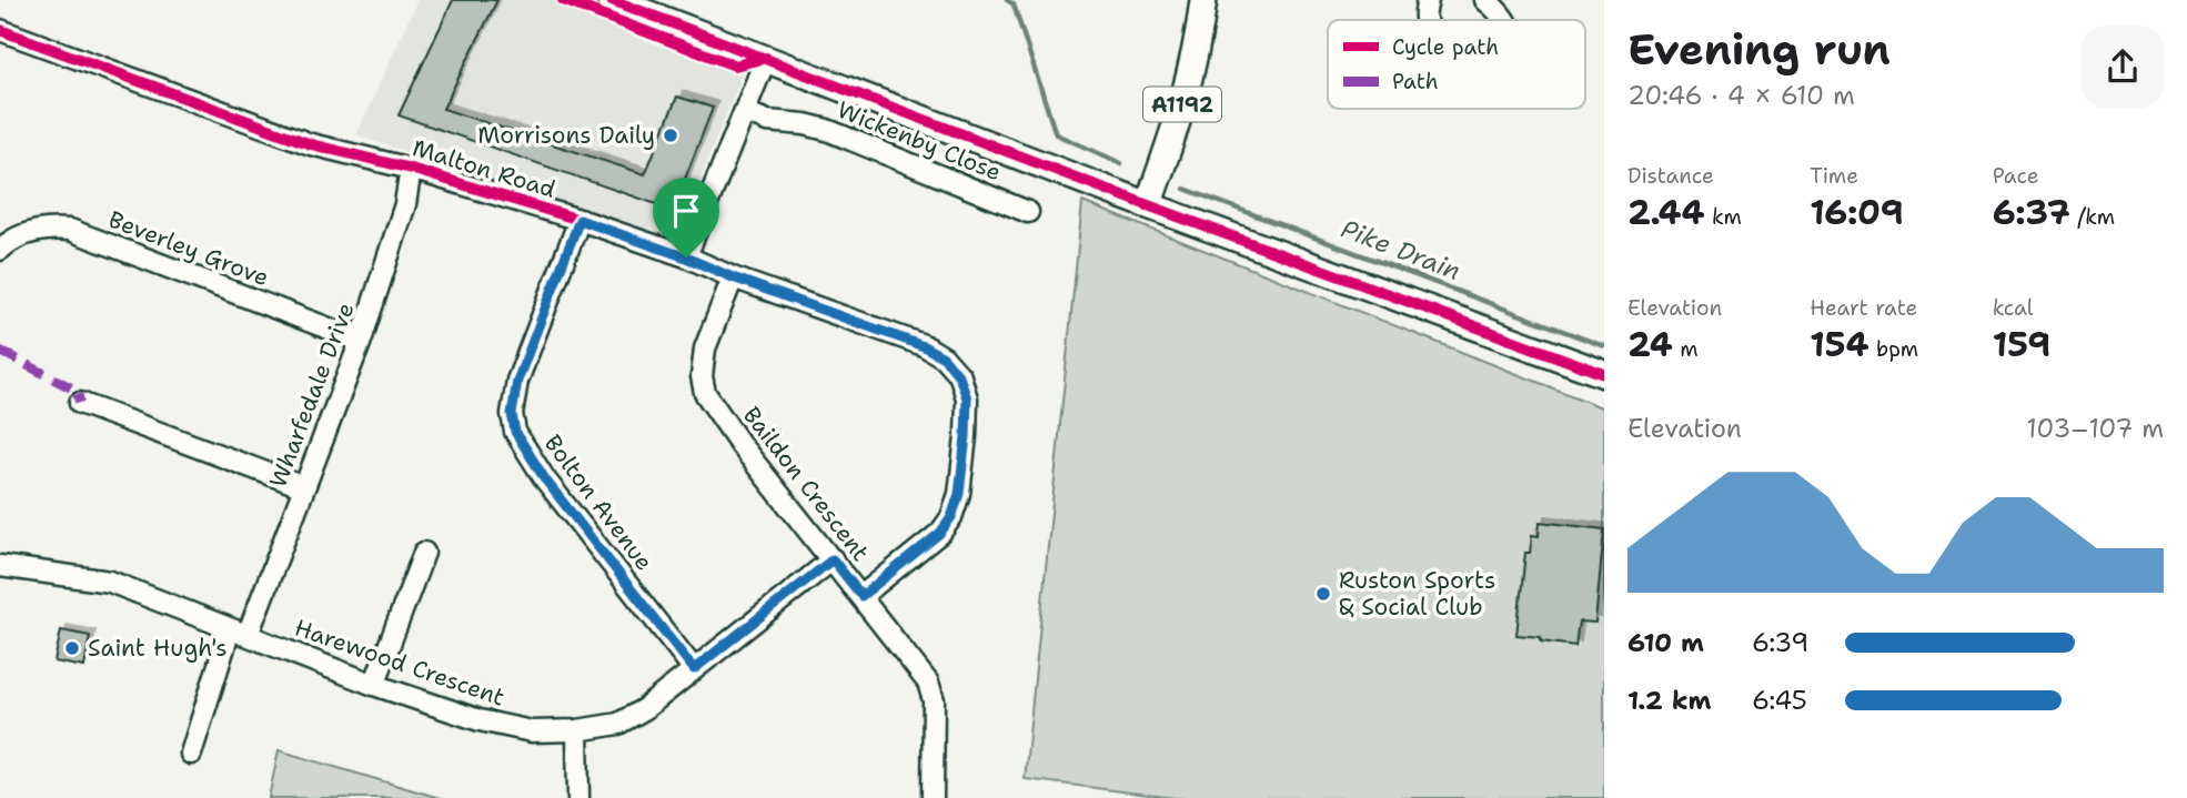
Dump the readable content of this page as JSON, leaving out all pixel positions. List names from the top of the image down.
{
  "streets": {
    "main road": ["A1192"],
    "street": [
      "Wickenby Close",
      "Malton Road",
      "Beverley Grove",
      "Wharfedale Drive",
      "Baildon Crescent",
      "Bolton Avenue",
      "Harewood Crescent"
    ]
  },
  "crossings": [
    ["Malton Road", "Wharfedale Drive"],
    ["Malton Road", "Baildon Crescent"],
    ["Malton Road", "Bolton Avenue"],
    ["Beverley Grove", "Wharfedale Drive"],
    ["Wharfedale Drive", "Harewood Crescent"],
    ["Baildon Crescent", "Harewood Crescent"],
    ["Bolton Avenue", "Harewood Crescent"]
  ],
  "water": ["Pike Drain"],
  "places": ["Morrisons Daily", "Ruston Sports & Social Club", "Saint Hugh's"],
  "legend": ["Cycle path", "Path"],
  "page": {
    "heading": ["Evening run", "20:46 · 4 × 610 m"],
    "stats": [
      ["Distance", "2.44 km"],
      ["Time", "16:09"],
      ["Pace", "6:37 /km"],
      ["Elevation", "24 m"],
      ["Heart rate", "154 bpm"],
      ["kcal", "159"]
    ],
    "chart": ["Elevation", "103–107 m"],
    "list": [
      {
        "name": "610 m",
        "note": "6:39"
      },
      {
        "name": "1.2 km",
        "note": "6:45"
      }
    ]
  }
}
